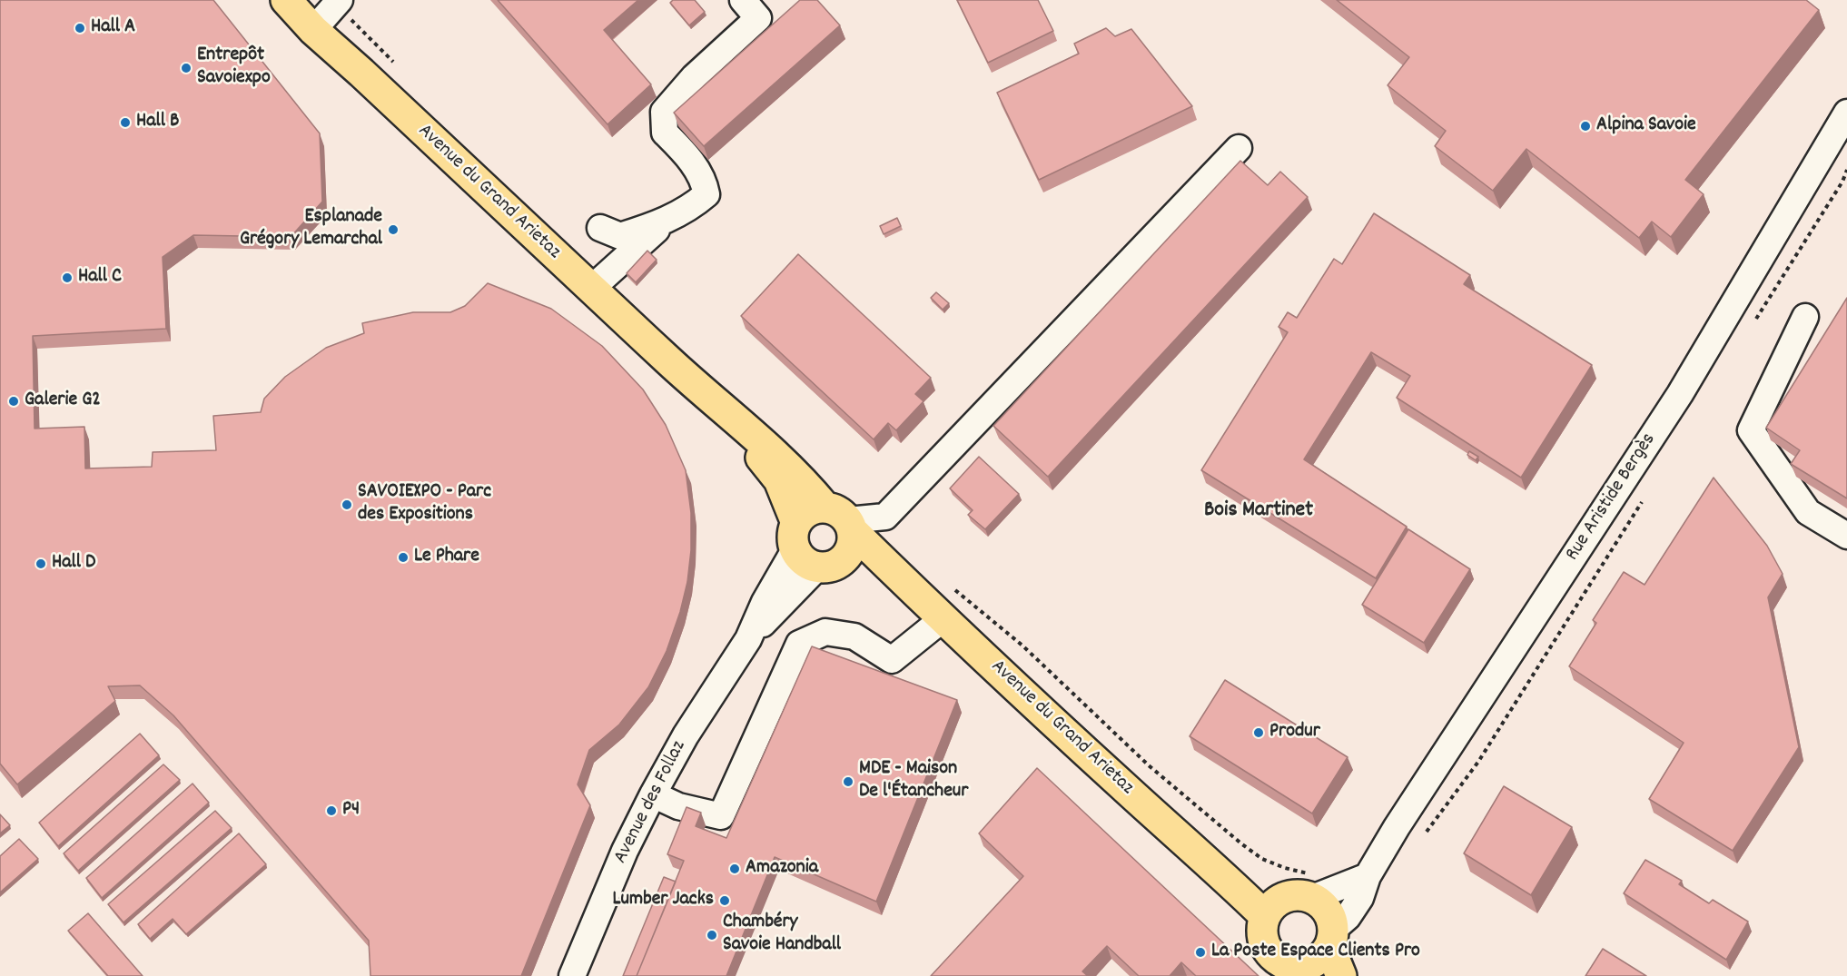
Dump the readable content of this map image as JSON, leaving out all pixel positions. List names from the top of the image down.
{
  "streets": {
    "main road": ["Avenue du Grand Arietaz"],
    "street": ["Rue Aristide Bergès", "Avenue des Follaz"]
  },
  "crossings": [
    ["Avenue du Grand Arietaz", "Rue Aristide Bergès"],
    ["Avenue du Grand Arietaz", "Avenue des Follaz"]
  ],
  "districts": ["Bois Martinet"],
  "places": [
    "Hall A",
    "Entrepôt Savoiexpo",
    "Hall B",
    "Alpina Savoie",
    "Esplanade Grégory Lemarchal",
    "Hall C",
    "Galerie G2",
    "SAVOIEXPO - Parc des Expositions",
    "Le Phare",
    "Hall D",
    "Produr",
    "MDE - Maison De l'Étancheur",
    "P4",
    "Amazonia",
    "Lumber Jacks",
    "Chambéry Savoie Handball",
    "La Poste Espace Clients Pro"
  ]
}
